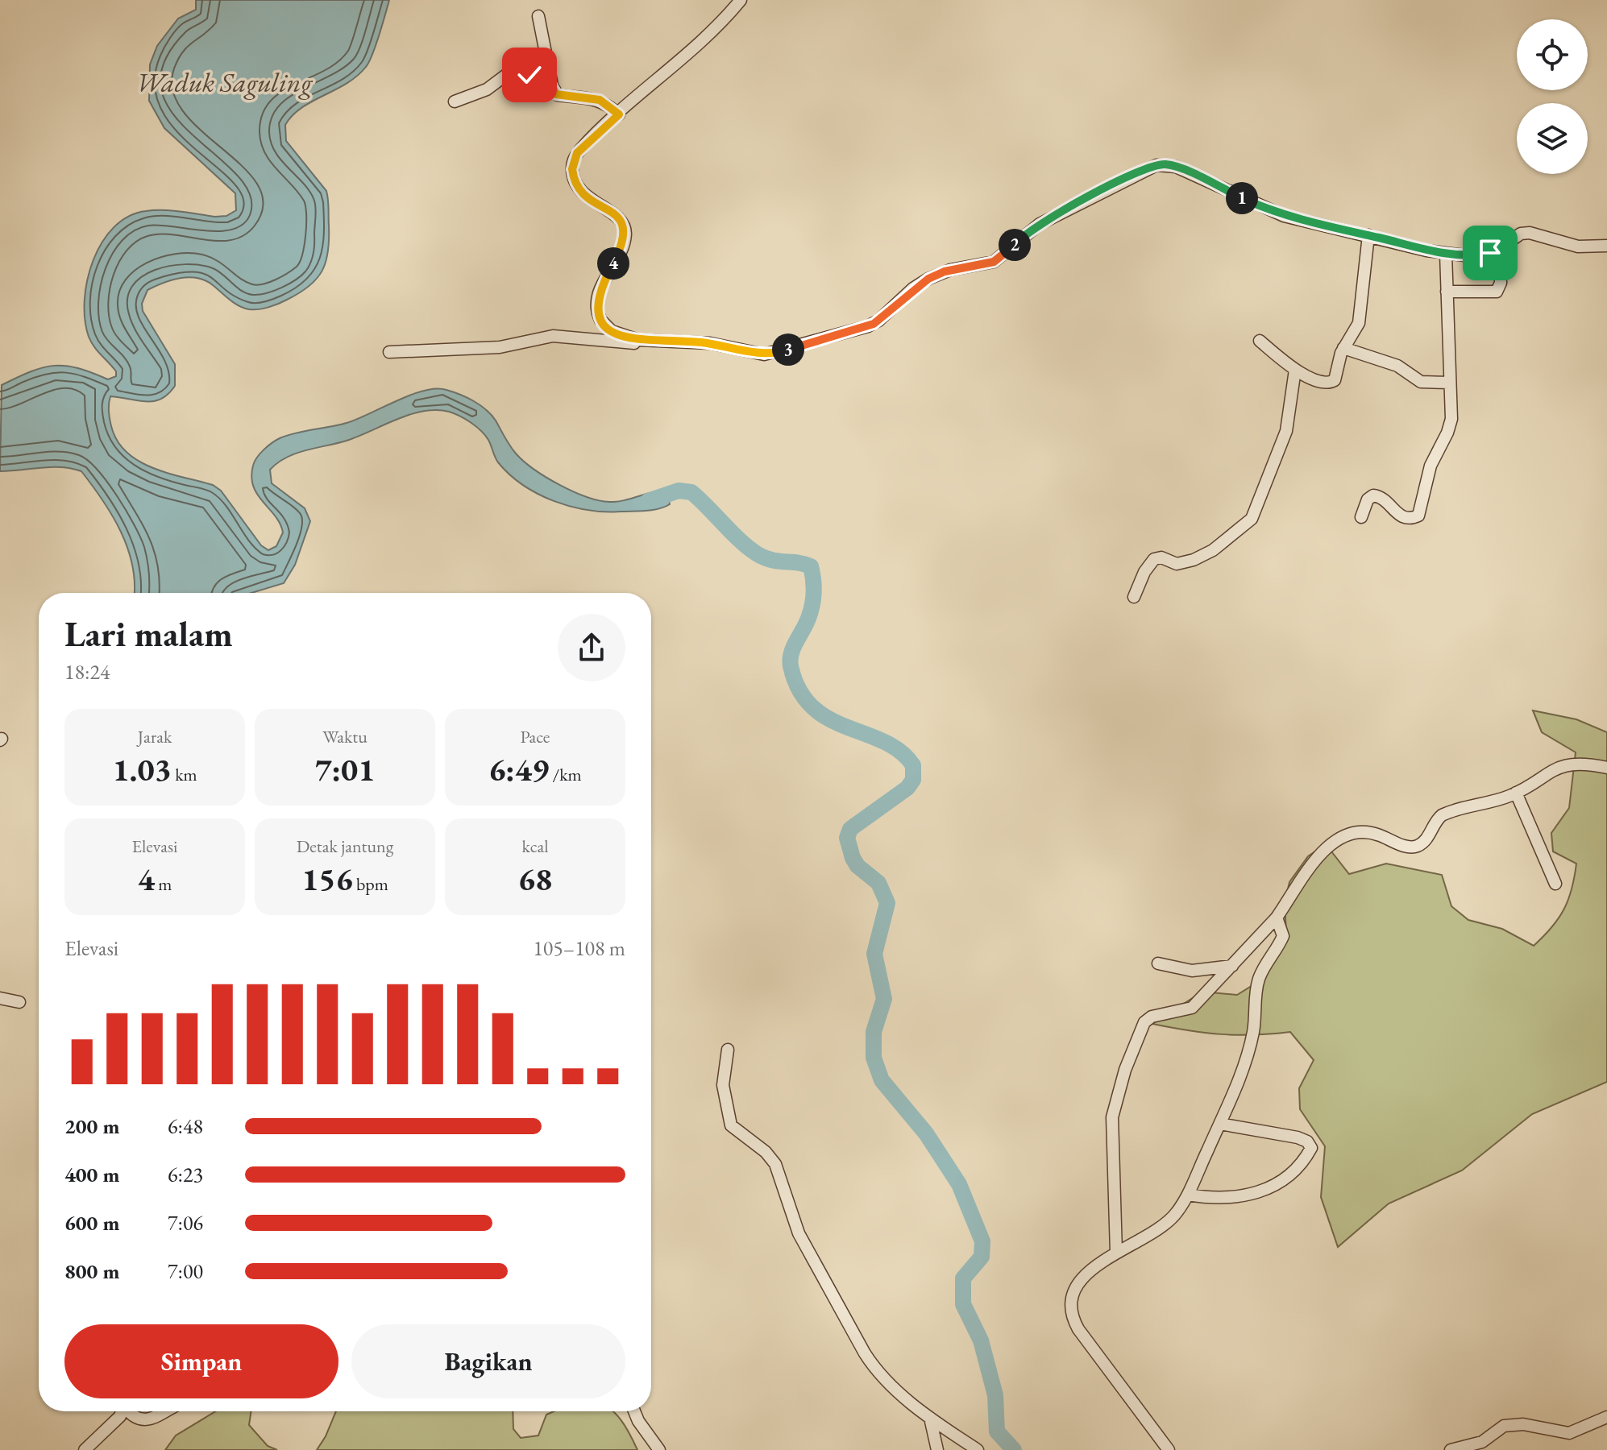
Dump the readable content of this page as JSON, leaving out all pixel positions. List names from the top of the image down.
{
  "water": ["Waduk Saguling"],
  "page": {
    "pins": [
      "1",
      "2",
      "4",
      "3"
    ],
    "heading": ["Lari malam", "18:24"],
    "stats": [
      ["Jarak", "1.03 km"],
      ["Waktu", "7:01"],
      ["Pace", "6:49 /km"],
      ["Elevasi", "4 m"],
      ["Detak jantung", "156 bpm"],
      ["kcal", "68"]
    ],
    "chart": ["Elevasi", "105–108 m"],
    "list": [
      {
        "name": "200 m",
        "note": "6:48"
      },
      {
        "name": "400 m",
        "note": "6:23"
      },
      {
        "name": "600 m",
        "note": "7:06"
      },
      {
        "name": "800 m",
        "note": "7:00"
      }
    ],
    "buttons": ["Simpan", "Bagikan"]
  }
}
